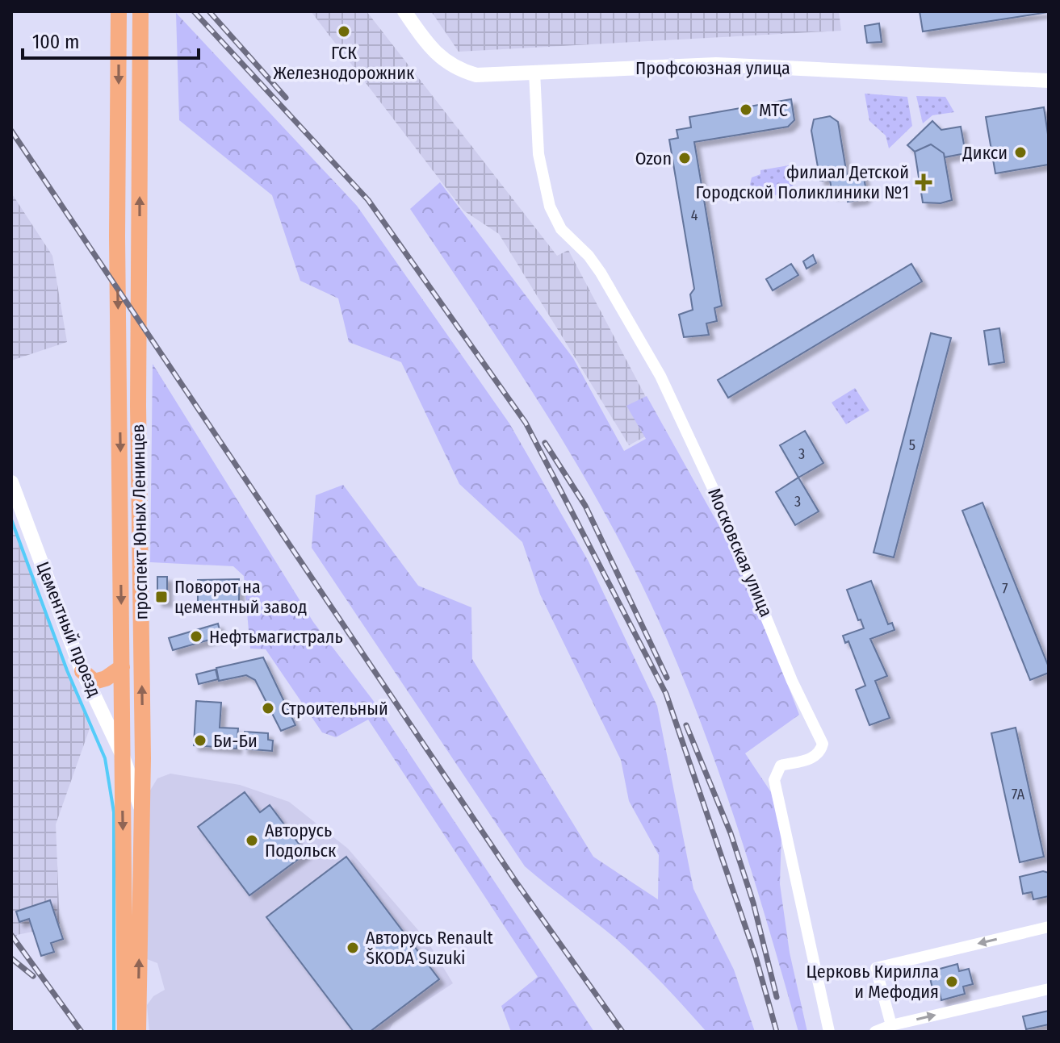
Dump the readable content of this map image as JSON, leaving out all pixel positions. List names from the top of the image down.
{
  "streets": {
    "main road": ["Профсоюзная улица", "проспект Юных Ленинцев", "Цементный проезд"],
    "street": ["Московская улица"]
  },
  "crossings": [
    ["Профсоюзная улица", "Московская улица"],
    ["проспект Юных Ленинцев", "Цементный проезд"]
  ],
  "places": {
    "other": [
      "ГСК Железнодорожник",
      "МТС",
      "Дикси",
      "Ozon",
      "Нефтьмагистраль",
      "Строительный",
      "Би-Би",
      "Авторусь Подольск",
      "Авторусь Renault ŠKODA Suzuki",
      "Церковь Кирилла и Мефодия"
    ],
    "health": ["филиал Детской Городской Поликлиники №1"],
    "transit": ["Поворот на цементный завод"]
  },
  "house_numbers": [
    "4",
    "5",
    "3",
    "3",
    "7",
    "7А"
  ],
  "scale_bar": "100 m"
}
